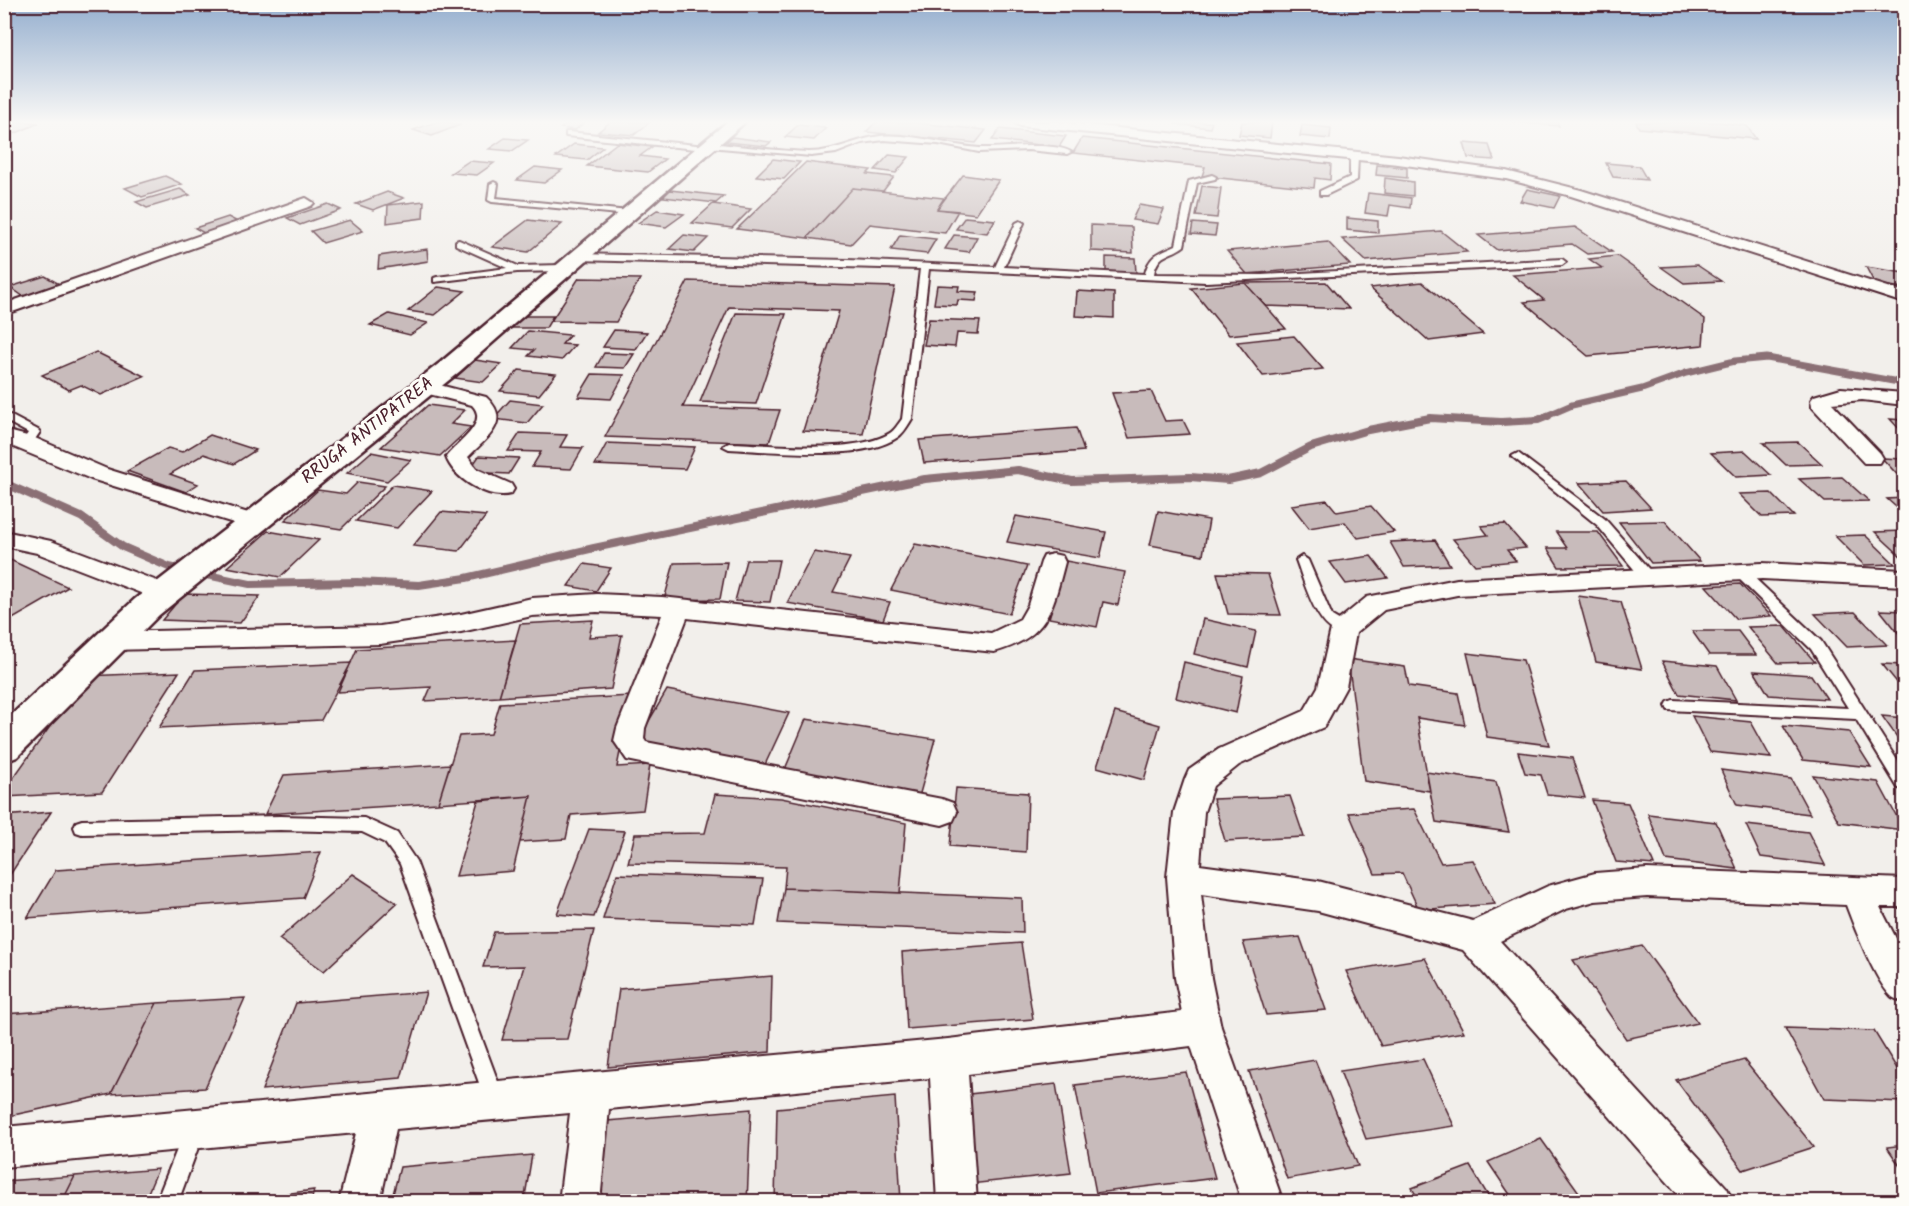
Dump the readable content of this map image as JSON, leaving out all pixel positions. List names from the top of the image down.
{
  "streets": {
    "main road": ["RRUGA ANTIPATREA"]
  }
}
